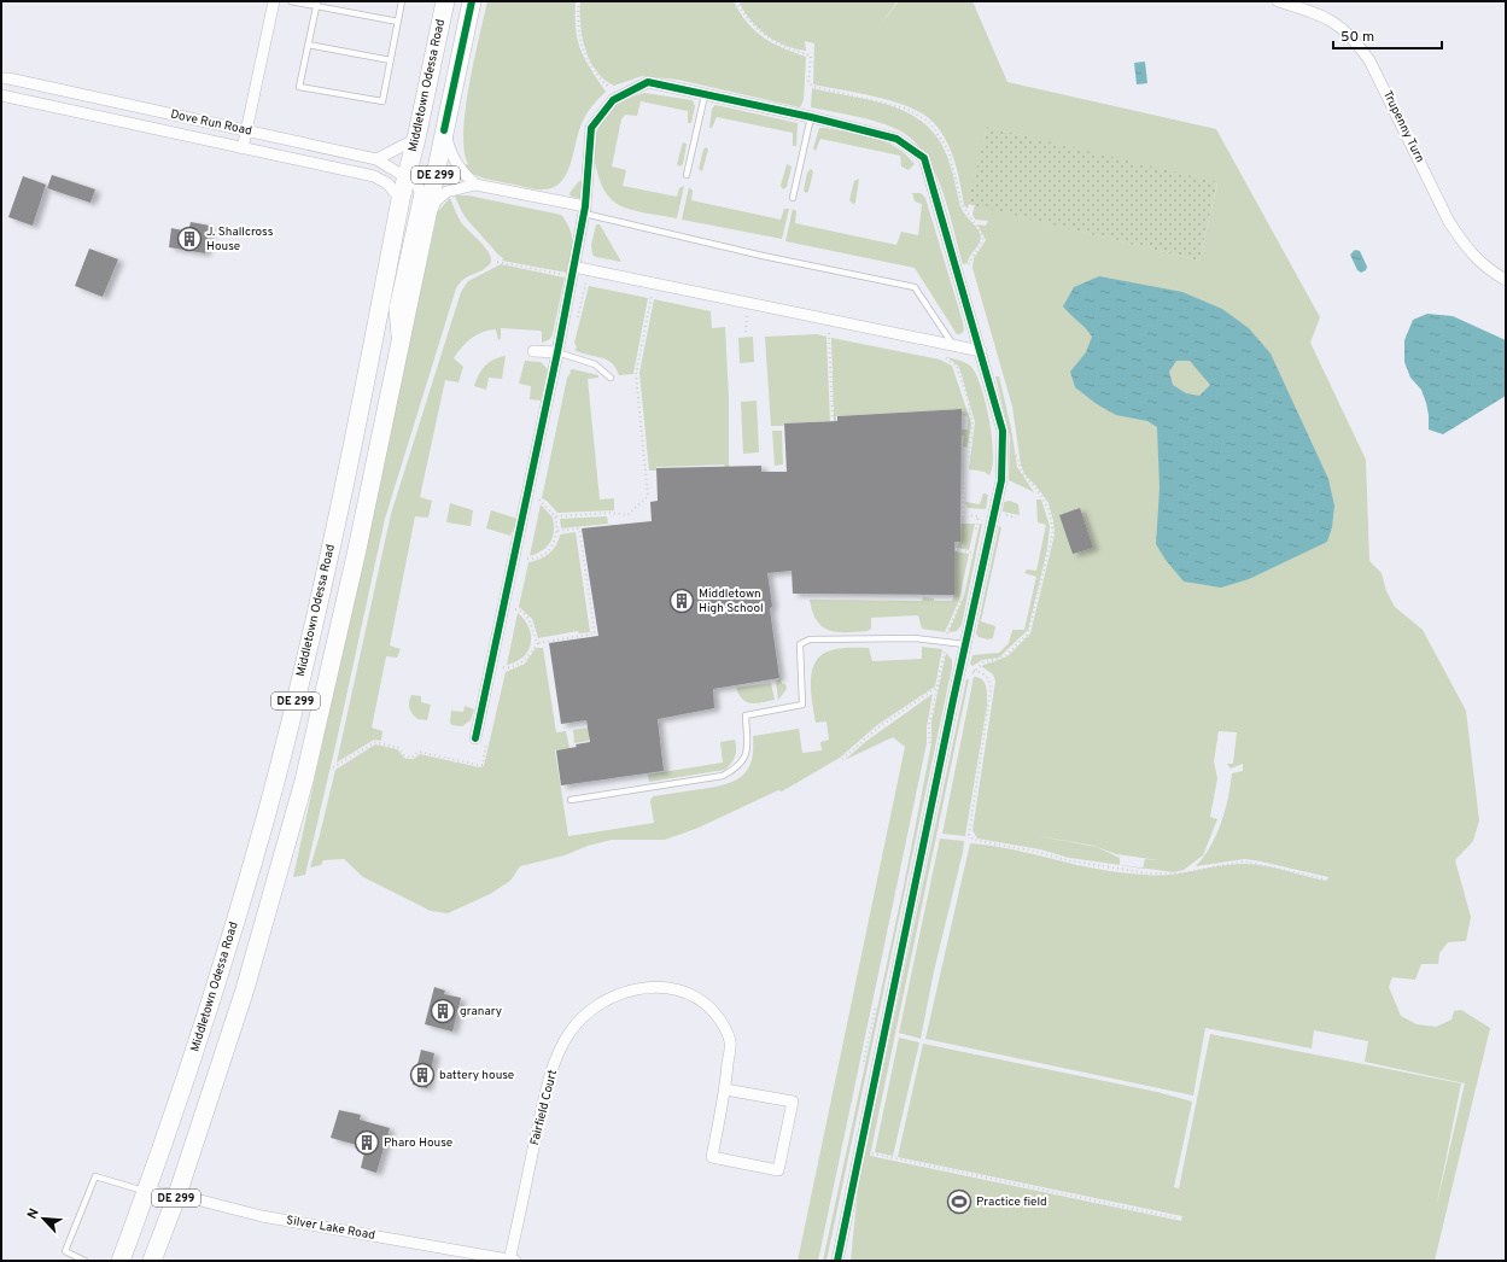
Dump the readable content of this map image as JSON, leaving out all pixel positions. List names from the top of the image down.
{
  "streets": {
    "main road": ["Middletown Odessa Road", "DE 299"],
    "street": [
      "Dove Run Road",
      "Trupenny Turn",
      "Fairfield Court",
      "Silver Lake Road"
    ]
  },
  "crossings": [
    ["Middletown Odessa Road", "Dove Run Road"],
    ["Middletown Odessa Road", "Silver Lake Road"],
    ["DE 299", "Silver Lake Road"],
    ["Fairfield Court", "Silver Lake Road"]
  ],
  "places": {
    "building": [
      "J. Shallcross House",
      "Middletown High School",
      "granary",
      "battery house",
      "Pharo House"
    ],
    "sports": ["Practice field"]
  },
  "scale_bar": "50 m",
  "north": "top left"
}
